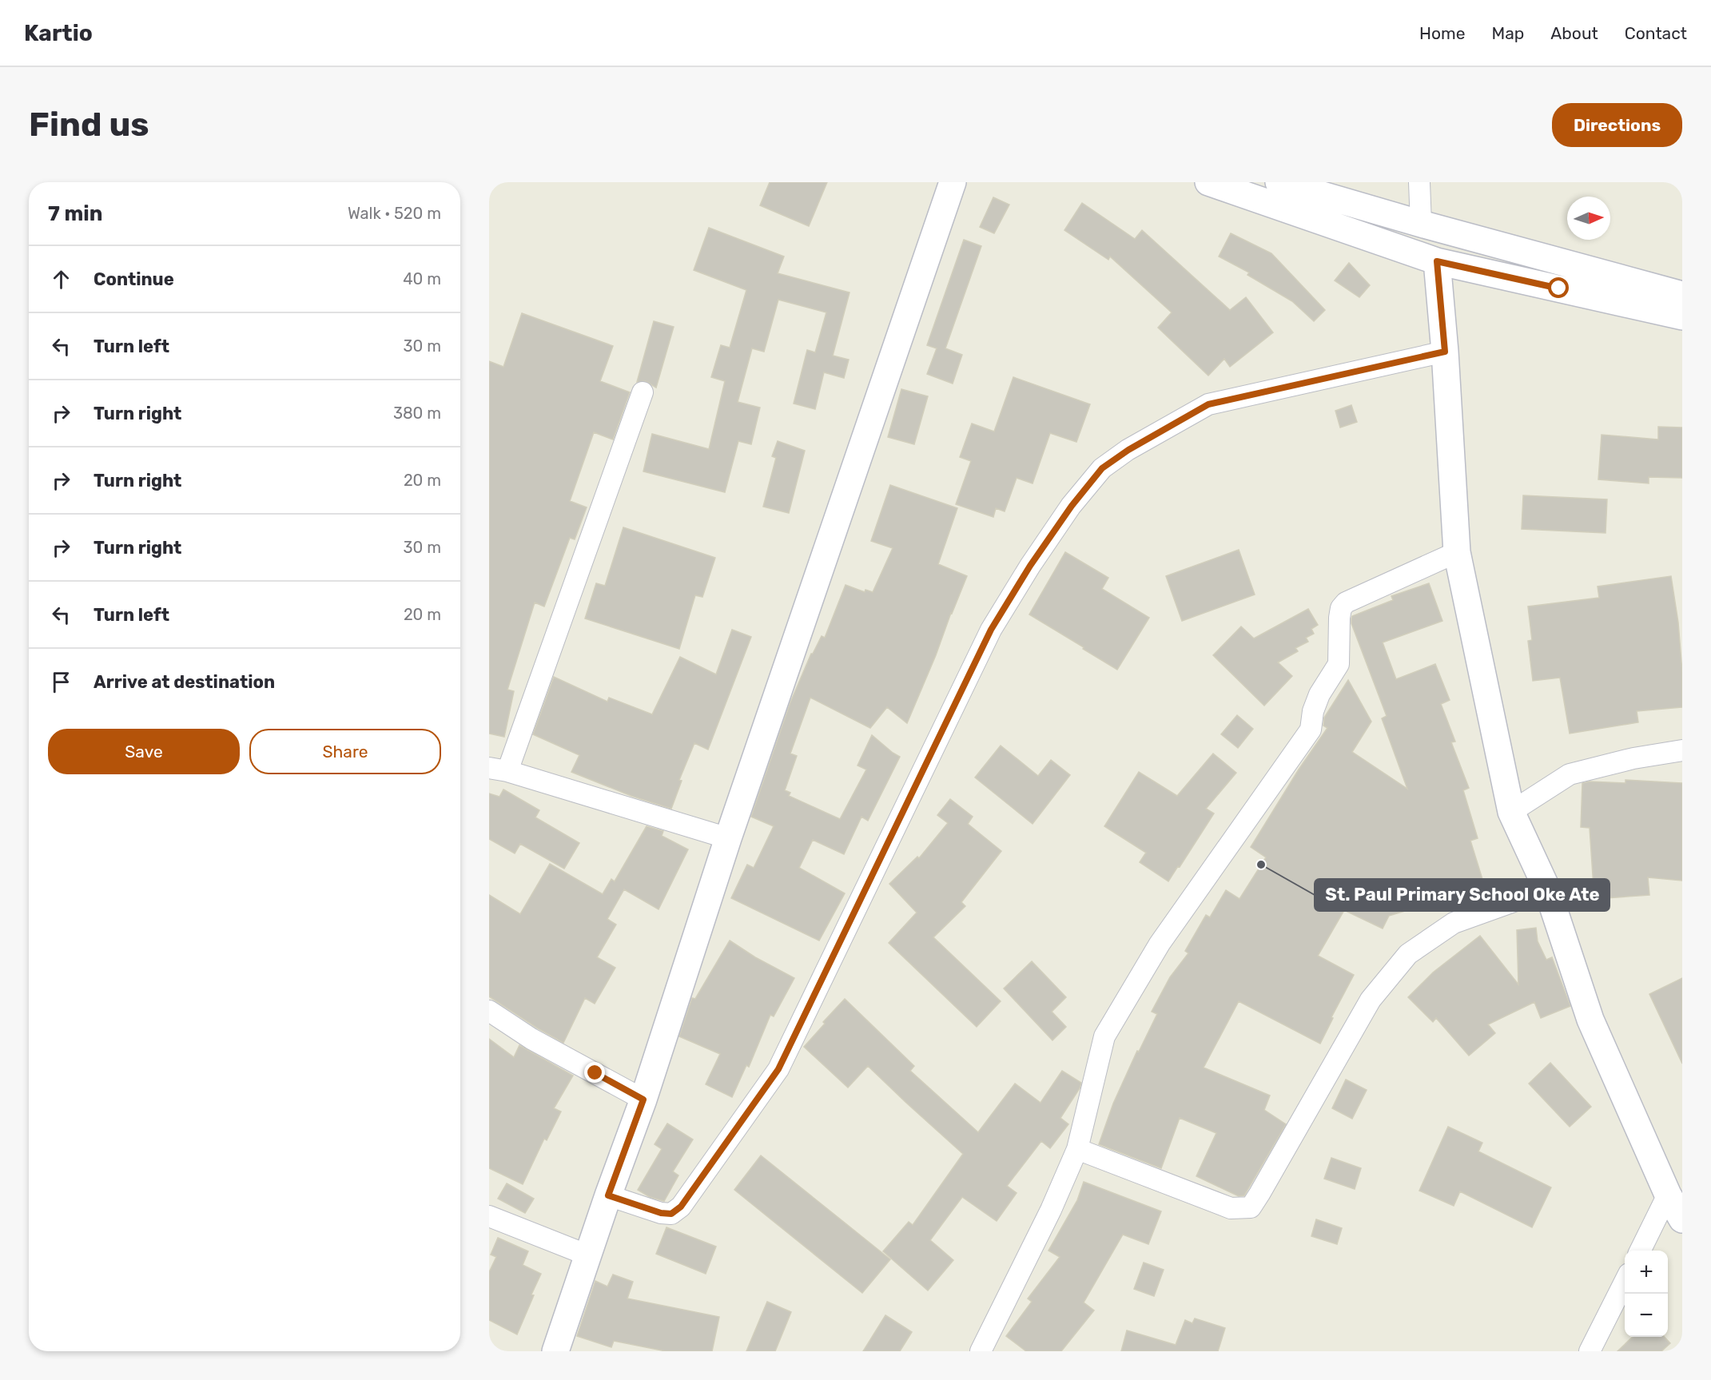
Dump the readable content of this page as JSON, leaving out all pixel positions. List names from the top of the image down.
{
  "places": ["St. Paul Primary School Oke Ate"],
  "north": "right",
  "page": {
    "header": "Kartio",
    "nav": [
      "Home",
      "Map",
      "About",
      "Contact"
    ],
    "buttons": [
      "Directions",
      ["Save", "Share"]
    ],
    "title": "Find us",
    "heading": ["7 min", "Walk · 520 m"],
    "list": [
      ["Continue", "40 m"],
      ["Turn left", "30 m"],
      ["Turn right", "380 m"],
      ["Turn right", "20 m"],
      ["Turn right", "30 m"],
      ["Turn left", "20 m"],
      "Arrive at destination"
    ],
    "map_buttons": ["+", "−"]
  }
}
